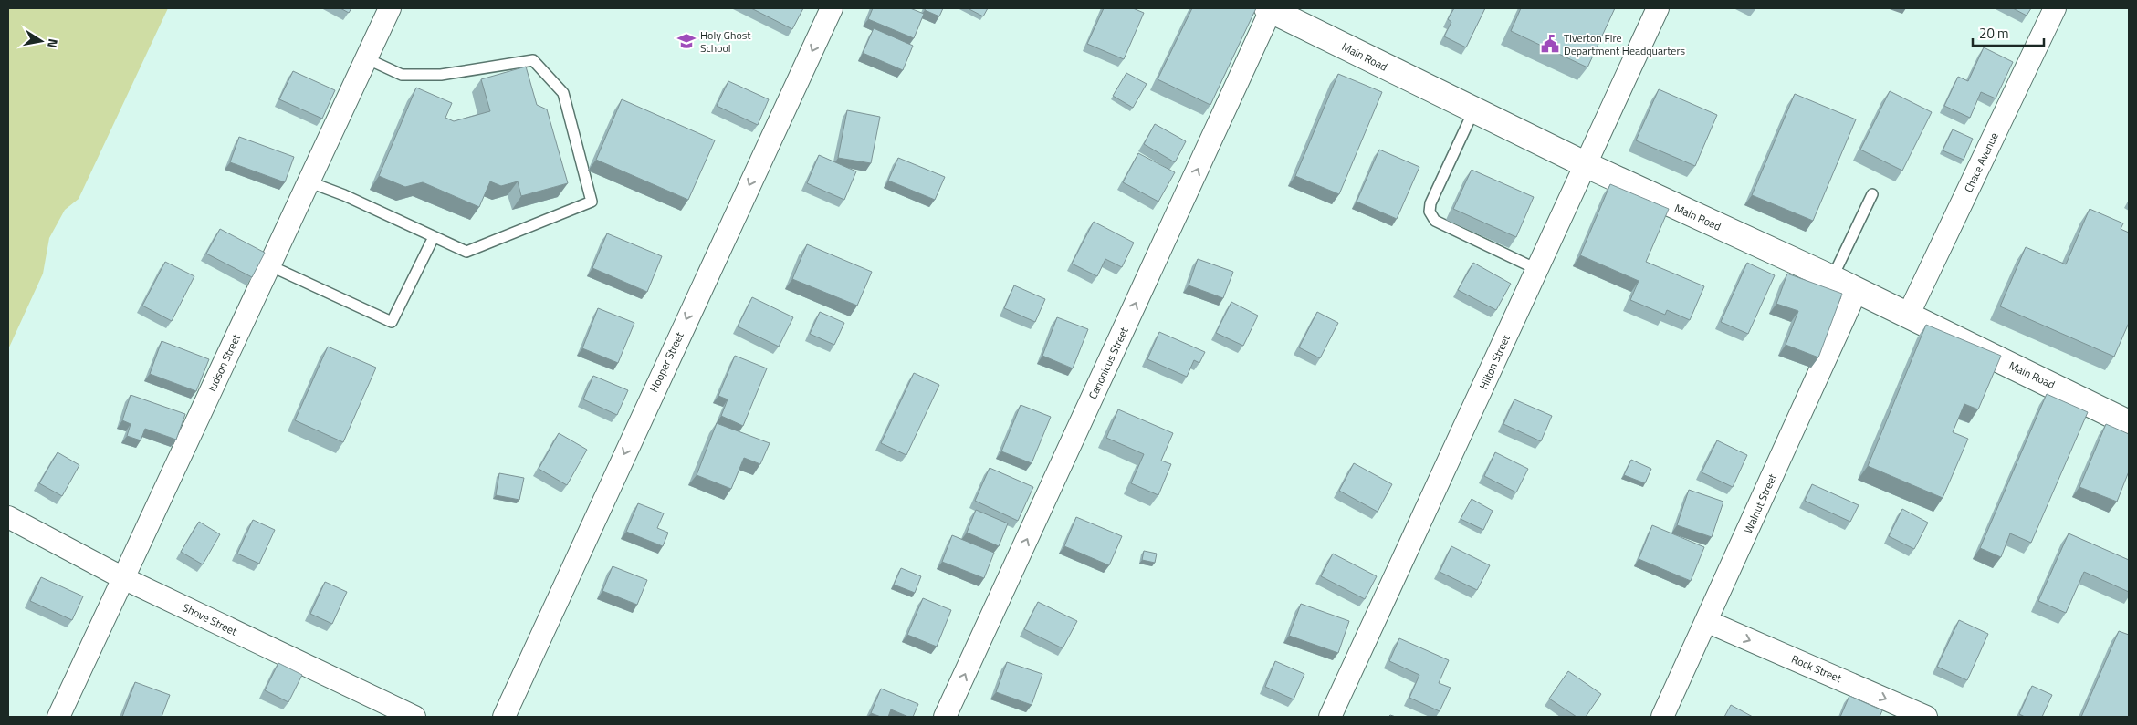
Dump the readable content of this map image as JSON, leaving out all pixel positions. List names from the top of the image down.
{
  "streets": {
    "main road": ["Main Road"],
    "street": [
      "Chace Avenue",
      "Hooper Street",
      "Hilton Street",
      "Judson Street",
      "Canonicus Street",
      "Walnut Street",
      "Shove Street",
      "Rock Street"
    ]
  },
  "crossings": [
    ["Main Road", "Chace Avenue"],
    ["Main Road", "Hilton Street"],
    ["Main Road", "Canonicus Street"],
    ["Main Road", "Walnut Street"],
    ["Judson Street", "Shove Street"],
    ["Walnut Street", "Rock Street"]
  ],
  "one_way": ["Hooper Street", "Canonicus Street", "Rock Street"],
  "places": {
    "school or university": ["Holy Ghost School"],
    "public building": ["Tiverton Fire Department Headquarters"]
  },
  "scale_bar": "20 m",
  "north": "right"
}
